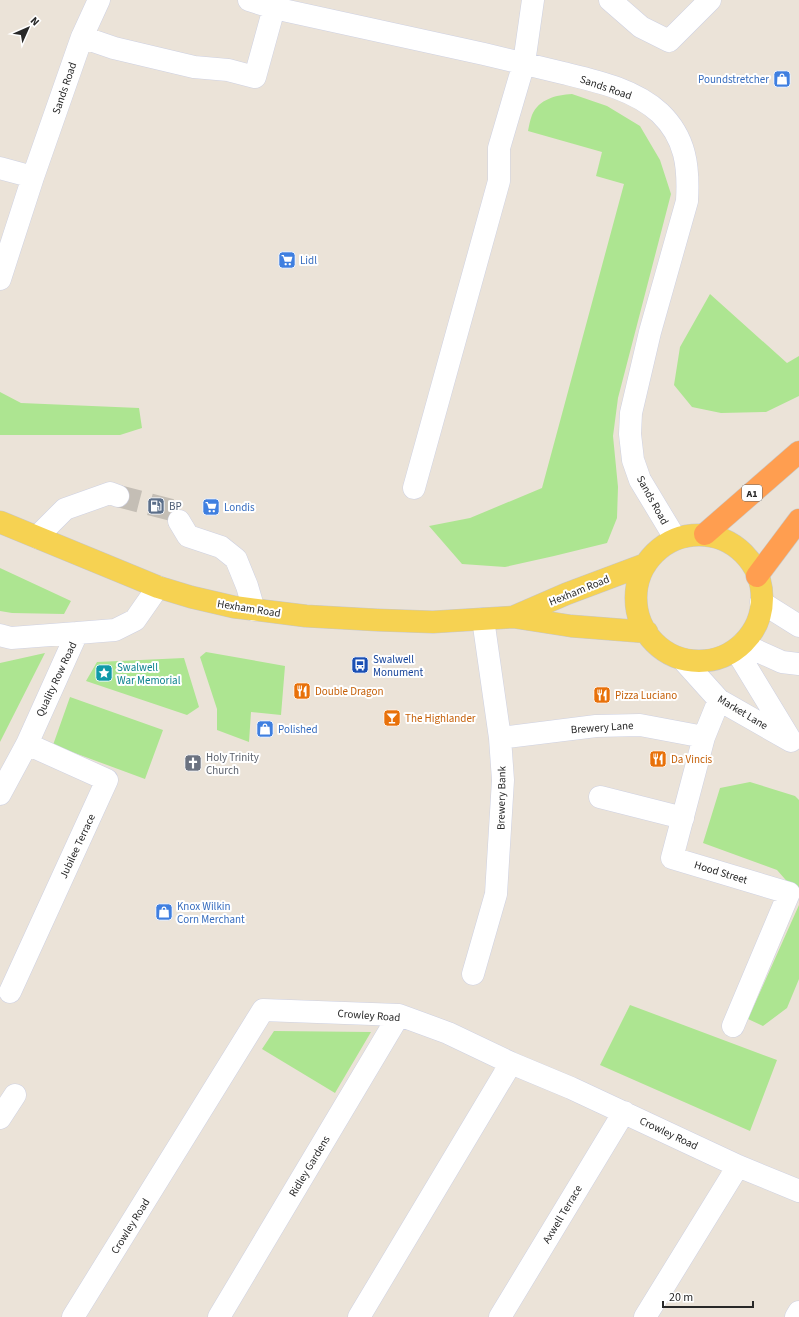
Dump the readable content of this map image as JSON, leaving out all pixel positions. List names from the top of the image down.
{
  "streets": {
    "highway": ["A1"],
    "main road": ["Hexham Road"],
    "street": [
      "Sands Road",
      "Quality Row Road",
      "Market Lane",
      "Brewery Lane",
      "Brewery Bank",
      "Jubilee Terrace",
      "Hood Street",
      "Crowley Road",
      "Ridley Gardens",
      "Axwell Terrace"
    ]
  },
  "crossings": [
    ["Sands Road", "A1"],
    ["Sands Road", "Hexham Road"],
    ["Sands Road", "Market Lane"],
    ["A1", "Hexham Road"],
    ["A1", "Market Lane"],
    ["Hexham Road", "Quality Row Road"],
    ["Hexham Road", "Market Lane"],
    ["Hexham Road", "Brewery Bank"],
    ["Quality Row Road", "Jubilee Terrace"],
    ["Market Lane", "Hood Street"],
    ["Brewery Lane", "Brewery Bank"],
    ["Brewery Lane", "Hood Street"],
    ["Crowley Road", "Ridley Gardens"],
    ["Crowley Road", "Axwell Terrace"]
  ],
  "places": {
    "shop": ["Poundstretcher", "Polished", "Knox Wilkin Corn Merchant"],
    "supermarket": ["Lidl", "Londis"],
    "fuel station": ["BP"],
    "bus stop": ["Swalwell Monument"],
    "place": ["Swalwell War Memorial"],
    "restaurant": ["Double Dragon", "Pizza Luciano", "Da Vincis"],
    "bar": ["The Highlander"],
    "church": ["Holy Trinity Church"]
  },
  "scale_bar": "20 m",
  "north": "top right"
}
